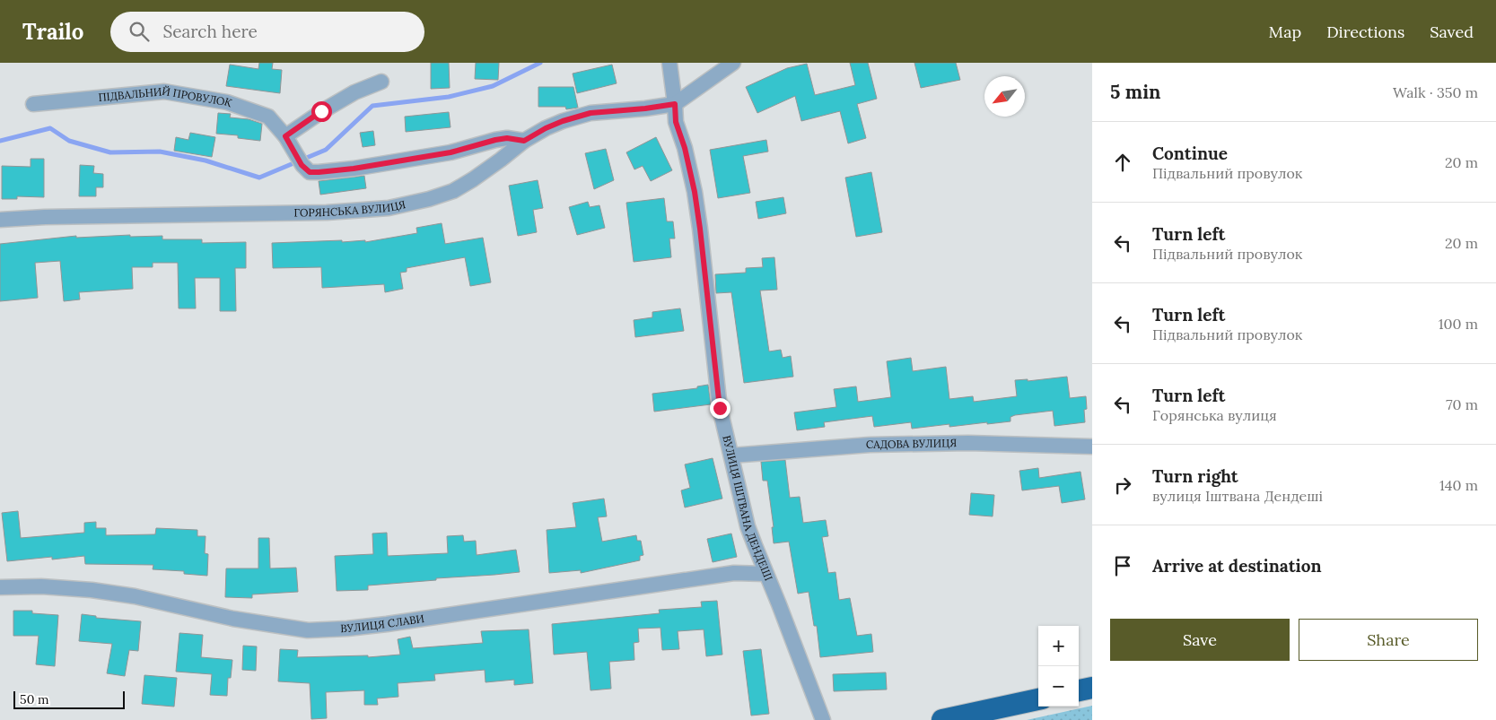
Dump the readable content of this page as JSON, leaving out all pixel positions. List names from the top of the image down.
{
  "streets": {
    "street": [
      "ПІДВАЛЬНИЙ ПРОВУЛОК",
      "ГОРЯНСЬКА ВУЛИЦЯ",
      "САДОВА ВУЛИЦЯ",
      "ВУЛИЦЯ ІШТВАНА ДЕНДЕШІ",
      "ВУЛИЦЯ СЛАВИ"
    ]
  },
  "crossings": [
    ["ПІДВАЛЬНИЙ ПРОВУЛОК", "ГОРЯНСЬКА ВУЛИЦЯ"],
    ["ГОРЯНСЬКА ВУЛИЦЯ", "ВУЛИЦЯ ІШТВАНА ДЕНДЕШІ"],
    ["САДОВА ВУЛИЦЯ", "ВУЛИЦЯ ІШТВАНА ДЕНДЕШІ"],
    ["ВУЛИЦЯ ІШТВАНА ДЕНДЕШІ", "ВУЛИЦЯ СЛАВИ"]
  ],
  "scale_bar": "50 m",
  "north": "bottom left",
  "page": {
    "header": "Trailo",
    "search": "Search here",
    "nav": ["Map", "Directions", "Saved"],
    "heading": ["5 min", "Walk · 350 m"],
    "list": [
      ["Continue", "Підвальний провулок", "20 m"],
      ["Turn left", "Підвальний провулок", "20 m"],
      ["Turn left", "Підвальний провулок", "100 m"],
      ["Turn left", "Горянська вулиця", "70 m"],
      ["Turn right", "вулиця Іштвана Дендеші", "140 m"],
      "Arrive at destination"
    ],
    "buttons": ["Save", "Share"],
    "map_buttons": ["+", "−"],
    "scale": "50 m"
  }
}
